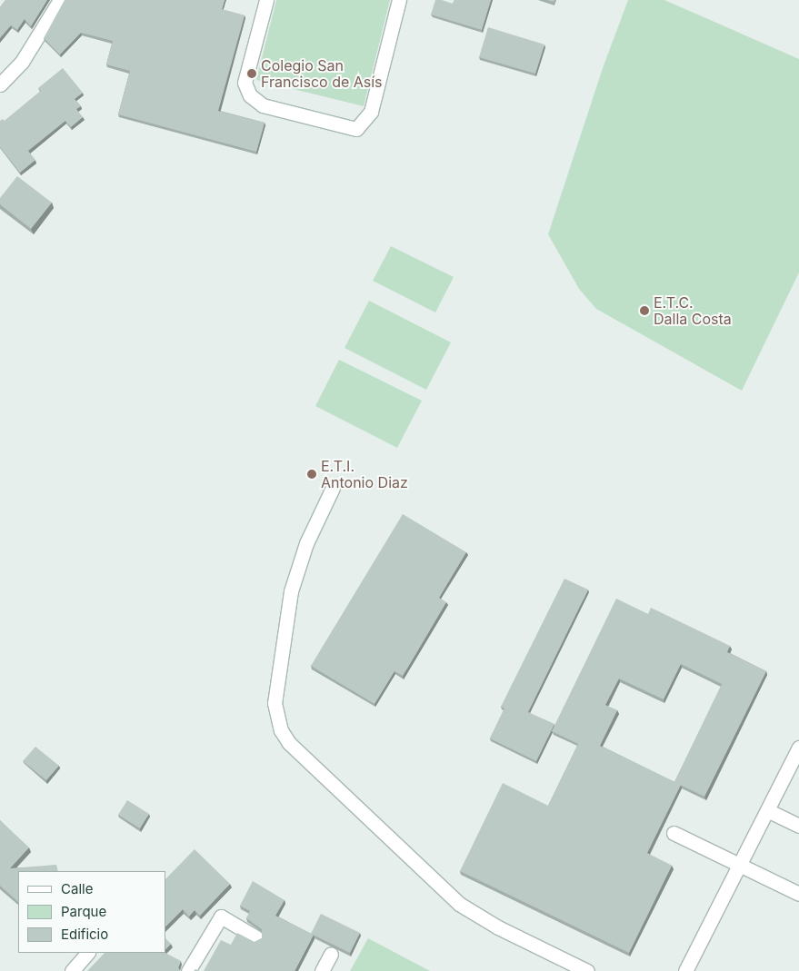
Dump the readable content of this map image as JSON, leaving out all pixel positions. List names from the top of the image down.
{
  "places": ["Colegio San Francisco de Asís", "E.T.C. Dalla Costa", "E.T.I. Antonio Diaz"],
  "legend": ["Calle", "Parque", "Edificio"]
}
